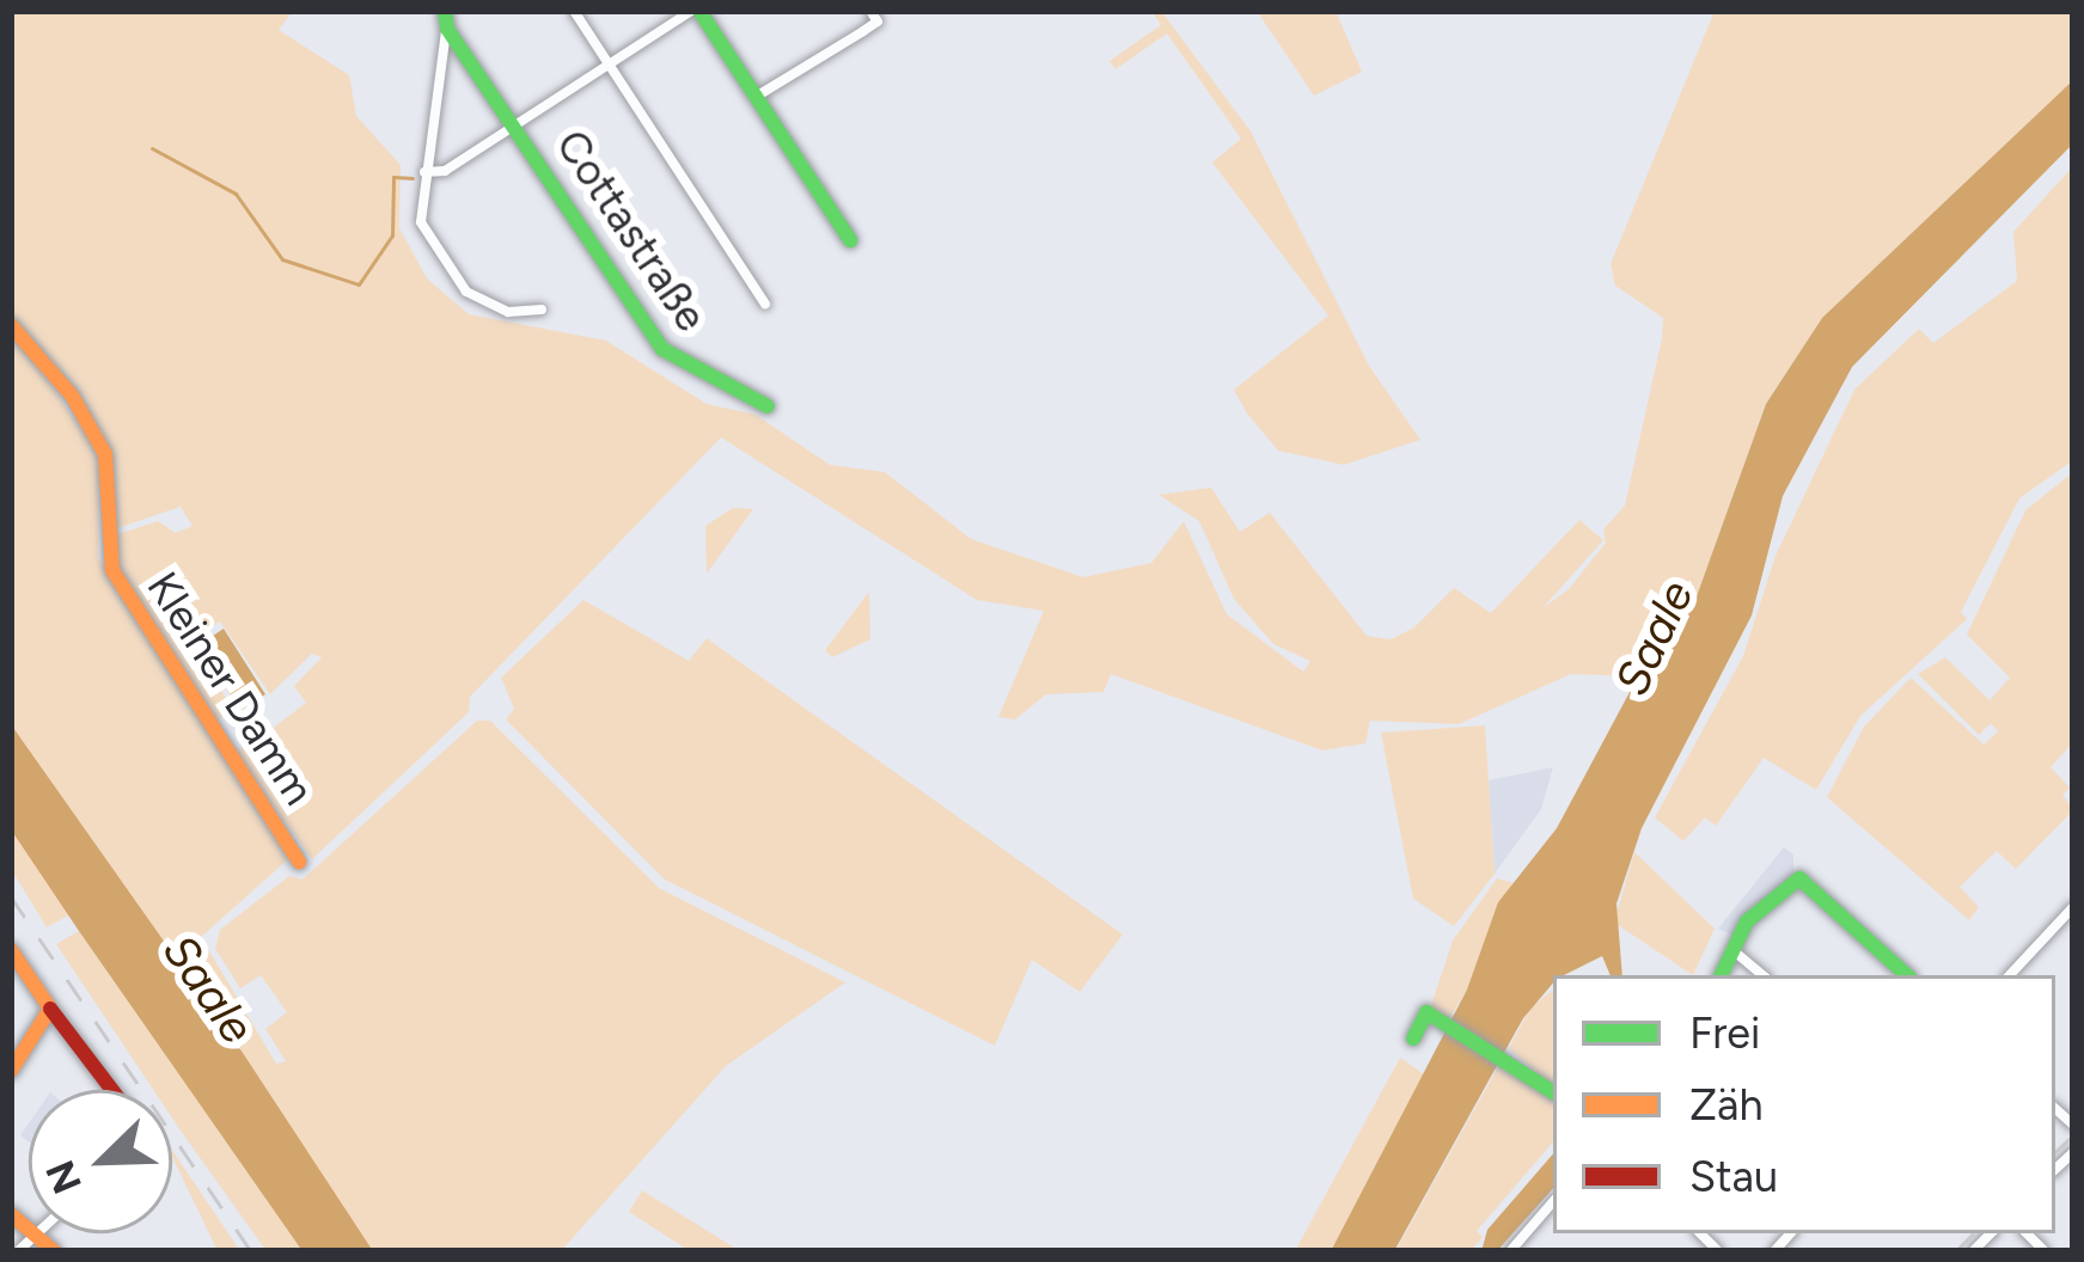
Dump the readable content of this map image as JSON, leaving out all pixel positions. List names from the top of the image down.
{
  "streets": {
    "street": ["Cottastraße", "Kleiner Damm"]
  },
  "water": ["Saale"],
  "legend": ["Frei", "Zäh", "Stau"],
  "north": "bottom left"
}
